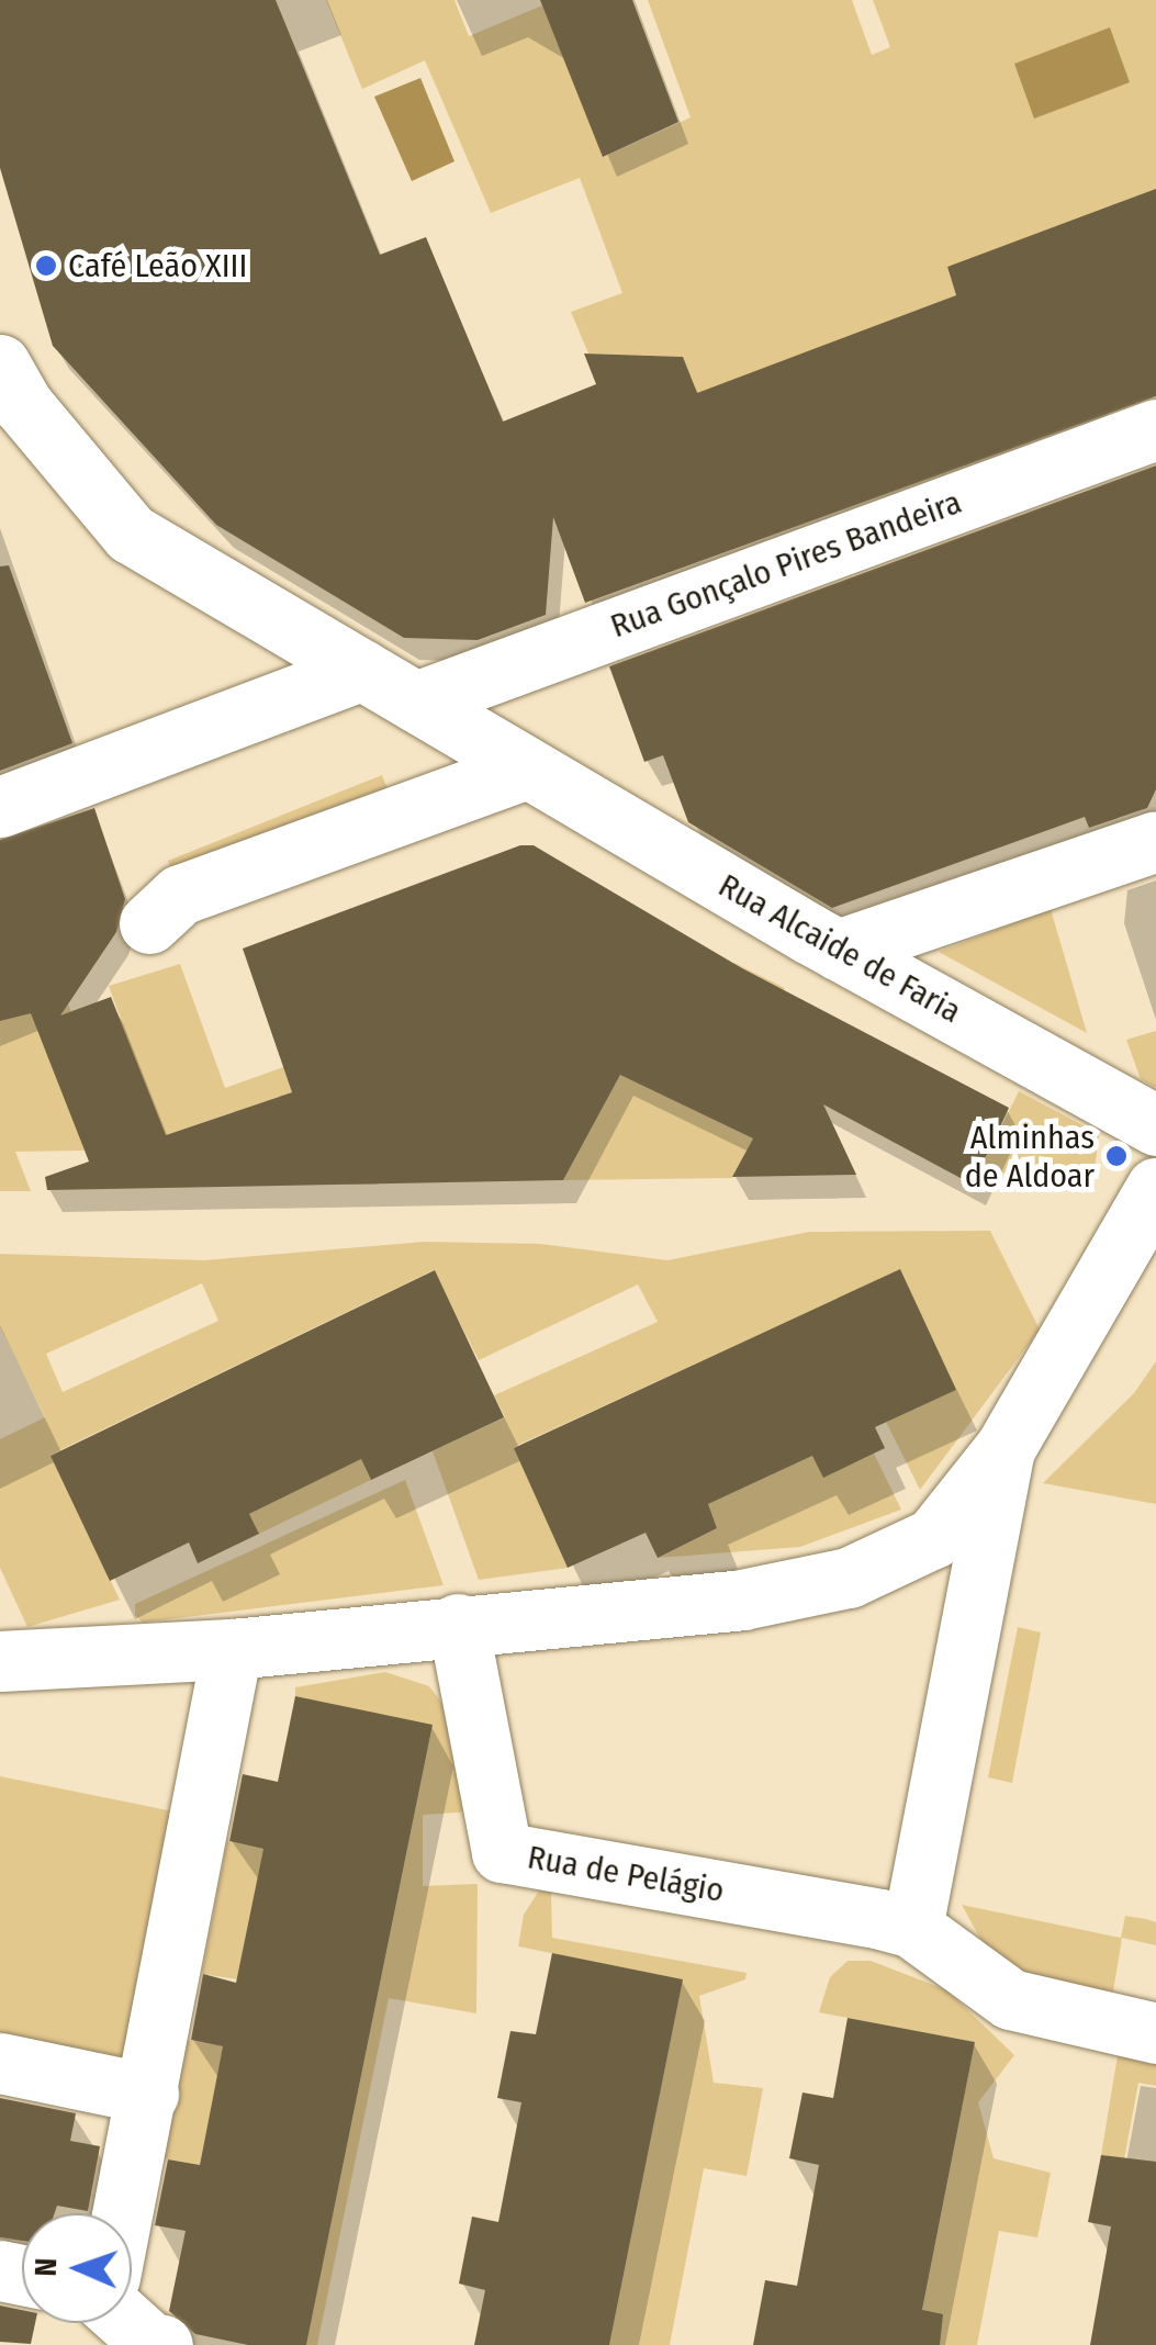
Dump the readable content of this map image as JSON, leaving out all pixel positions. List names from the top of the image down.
{
  "streets": {
    "street": ["Rua Gonçalo Pires Bandeira", "Rua Alcaide de Faria", "Rua de Pelágio"]
  },
  "crossings": [
    ["Rua Gonçalo Pires Bandeira", "Rua Alcaide de Faria"]
  ],
  "places": ["Café Leão XIII", "Alminhas de Aldoar"],
  "north": "left"
}
